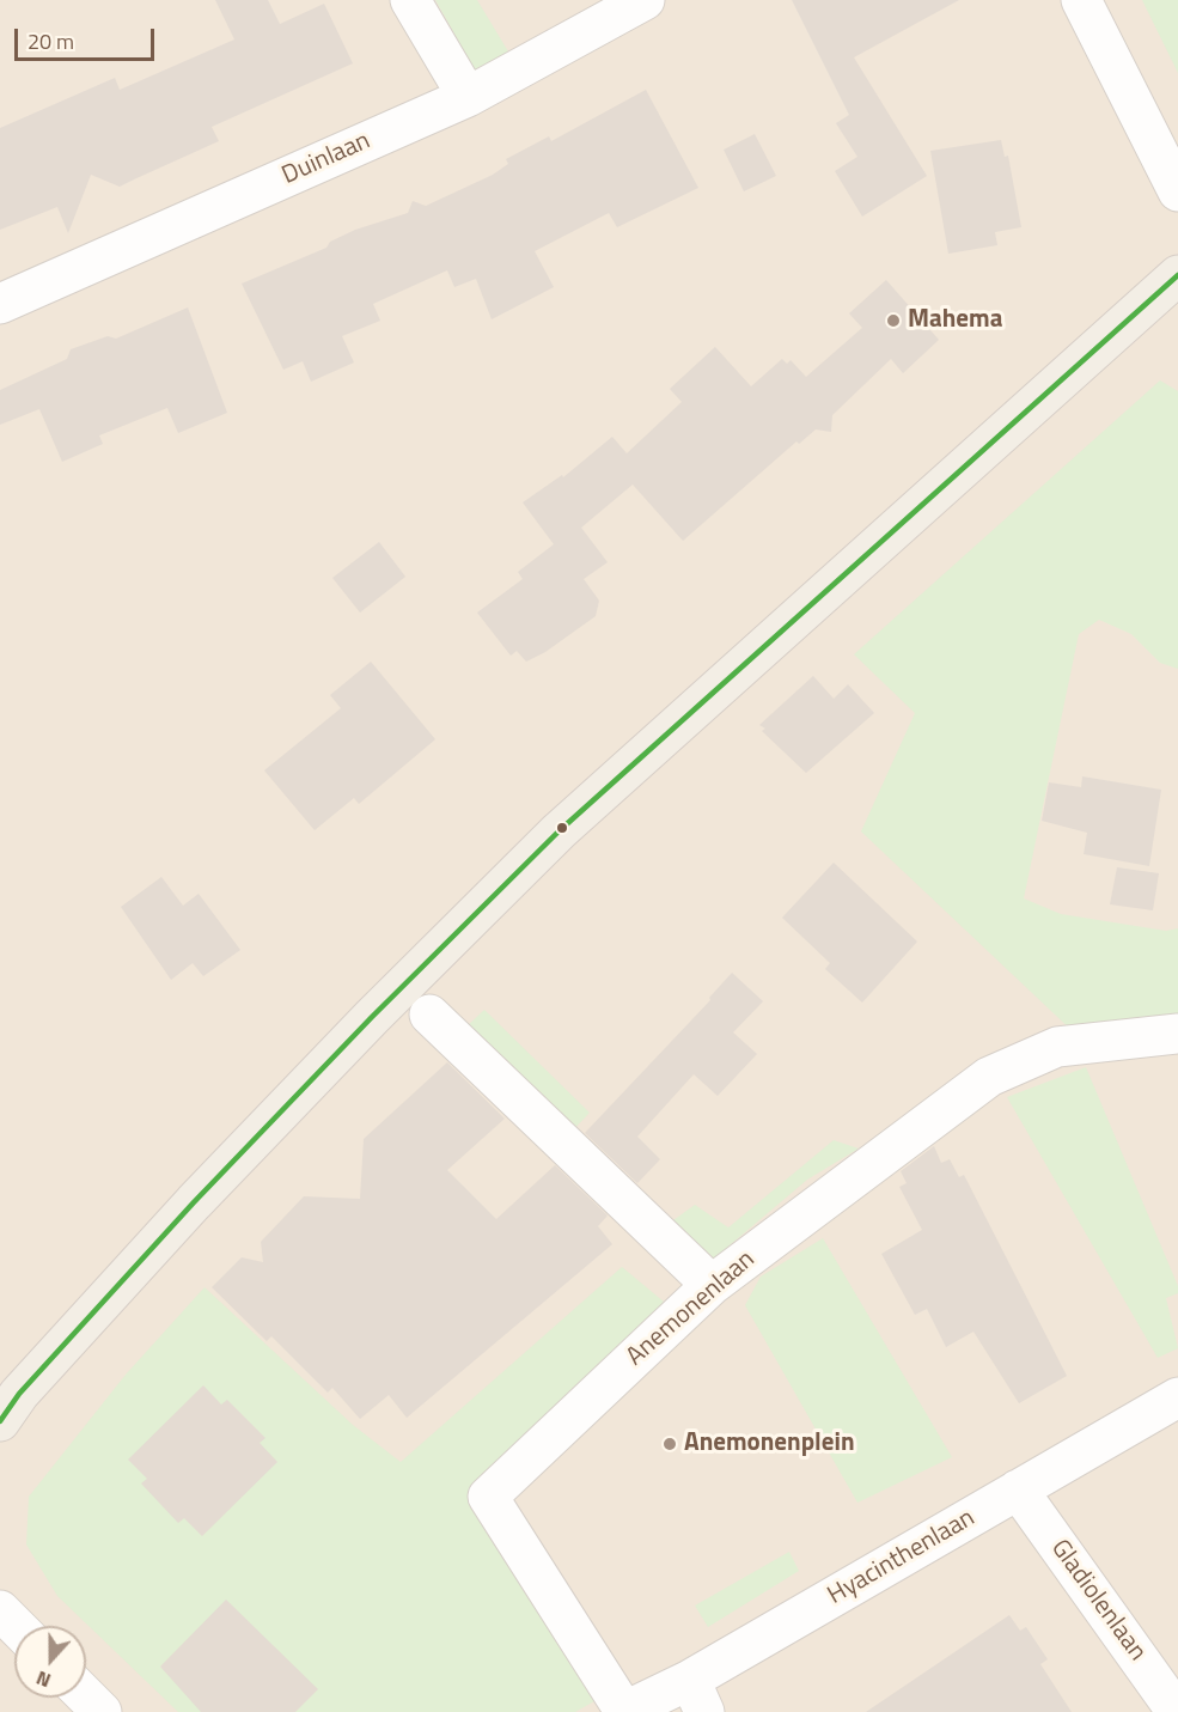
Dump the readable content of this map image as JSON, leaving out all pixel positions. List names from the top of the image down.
{
  "streets": {
    "street": [
      "Duinlaan",
      "Anemonenlaan",
      "Hyacinthenlaan",
      "Gladiolenlaan"
    ]
  },
  "crossings": [
    ["Anemonenlaan", "Hyacinthenlaan"],
    ["Hyacinthenlaan", "Gladiolenlaan"]
  ],
  "places": ["Mahema", "Anemonenplein"],
  "scale_bar": "20 m",
  "north": "bottom"
}
